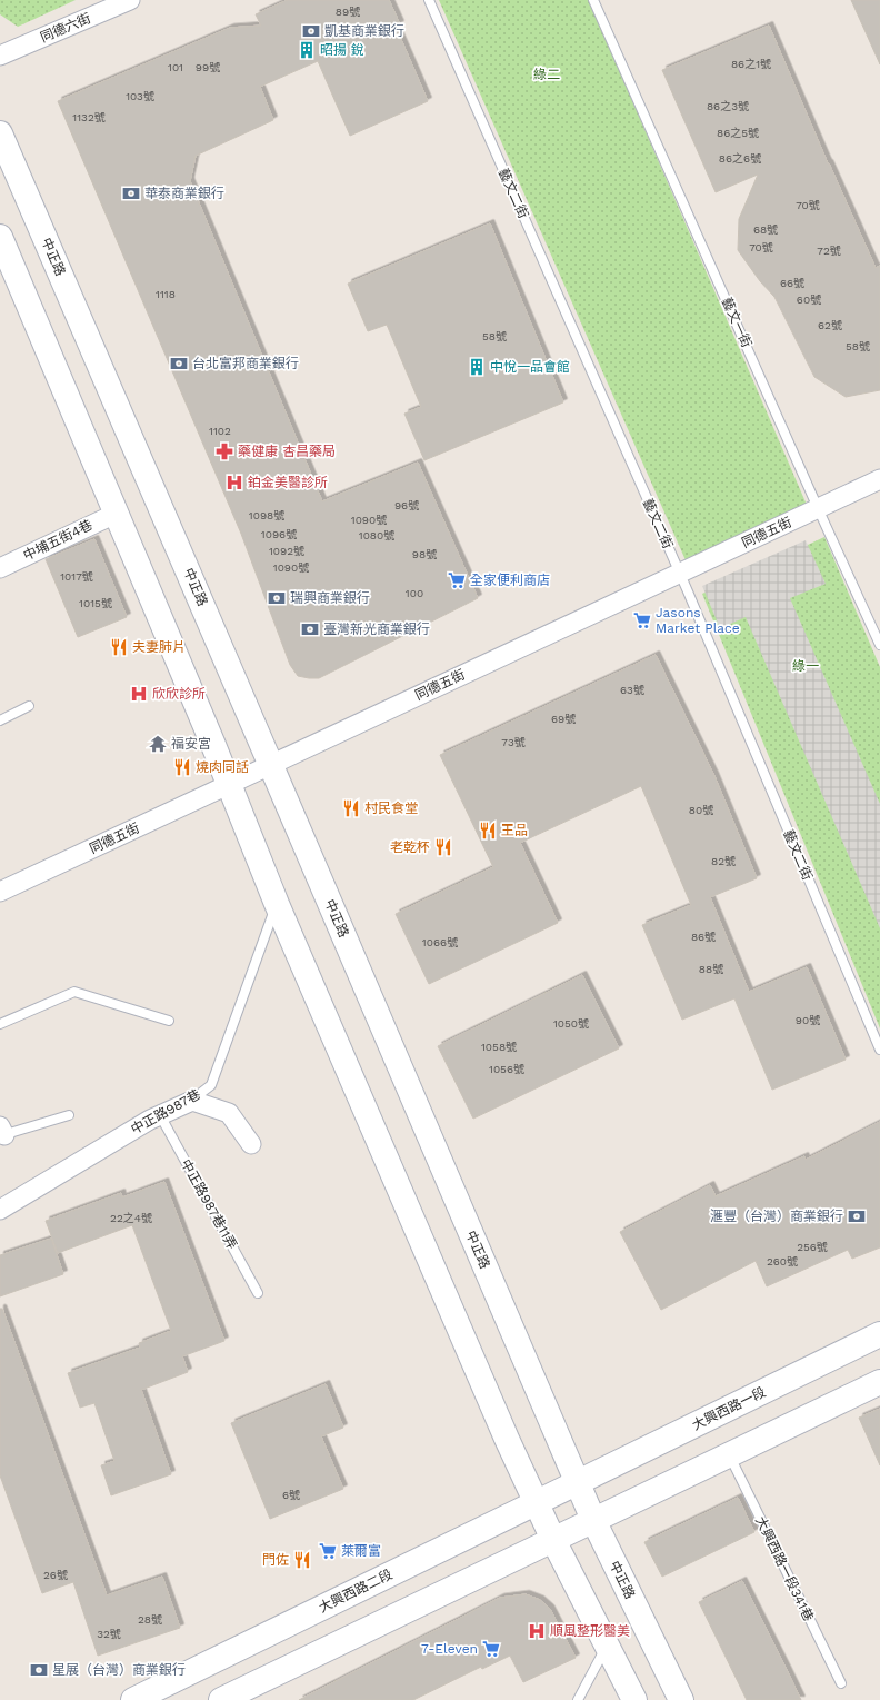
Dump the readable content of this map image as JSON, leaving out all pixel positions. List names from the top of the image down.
{
  "streets": {
    "street": [
      "同德六街",
      "中正路",
      "同德五街",
      "中埔五街4巷",
      "中正路987巷",
      "大興西路一段",
      "大興西路二段"
    ],
    "lane": [
      "藝文二街",
      "藝文一街",
      "中正路987巷11弄",
      "大興西路一段341巷"
    ]
  },
  "crossings": [
    ["藝文二街", "同德五街"],
    ["中正路", "同德五街"],
    ["中正路", "大興西路一段"],
    ["中正路", "大興西路二段"],
    ["藝文一街", "同德五街"],
    ["中正路987巷", "中正路987巷11弄"],
    ["大興西路一段", "大興西路二段"]
  ],
  "parks": ["綠二", "綠一"],
  "places": {
    "bank": [
      "凱基商業銀行",
      "華泰商業銀行",
      "台北富邦商業銀行",
      "瑞興商業銀行",
      "臺灣新光商業銀行",
      "滙豐（台灣）商業銀行",
      "星展（台灣）商業銀行"
    ],
    "building": ["昭揚 銳", "中悅一品會館"],
    "pharmacy": ["藥健康 杏昌藥局"],
    "hospital": ["鉑金美醫診所", "欣欣診所", "順風整形醫美"],
    "supermarket": [
      "全家便利商店",
      "Jasons Market Place",
      "萊爾富",
      "7-Eleven"
    ],
    "restaurant": [
      "夫妻肺片",
      "燒肉同話",
      "村民食堂",
      "王品",
      "老乾杯",
      "門佐"
    ],
    "temple": ["福安宮"]
  },
  "house_numbers": [
    "89號",
    "86之1號",
    "101",
    "99號",
    "103號",
    "86之3號",
    "1132號",
    "86之5號",
    "86之6號",
    "70號",
    "68號",
    "70號",
    "72號",
    "66號",
    "1118",
    "60號",
    "62號",
    "58號",
    "58號",
    "1102",
    "96號",
    "1098號",
    "1090號",
    "1096號",
    "1080號",
    "1092號",
    "98號",
    "1090號",
    "1017號",
    "100",
    "1015號",
    "63號",
    "69號",
    "73號",
    "80號",
    "82號",
    "86號",
    "1066號",
    "88號",
    "90號",
    "1050號",
    "1058號",
    "1056號",
    "22之4號",
    "256號",
    "260號",
    "6號",
    "26號",
    "28號",
    "32號"
  ]
}
